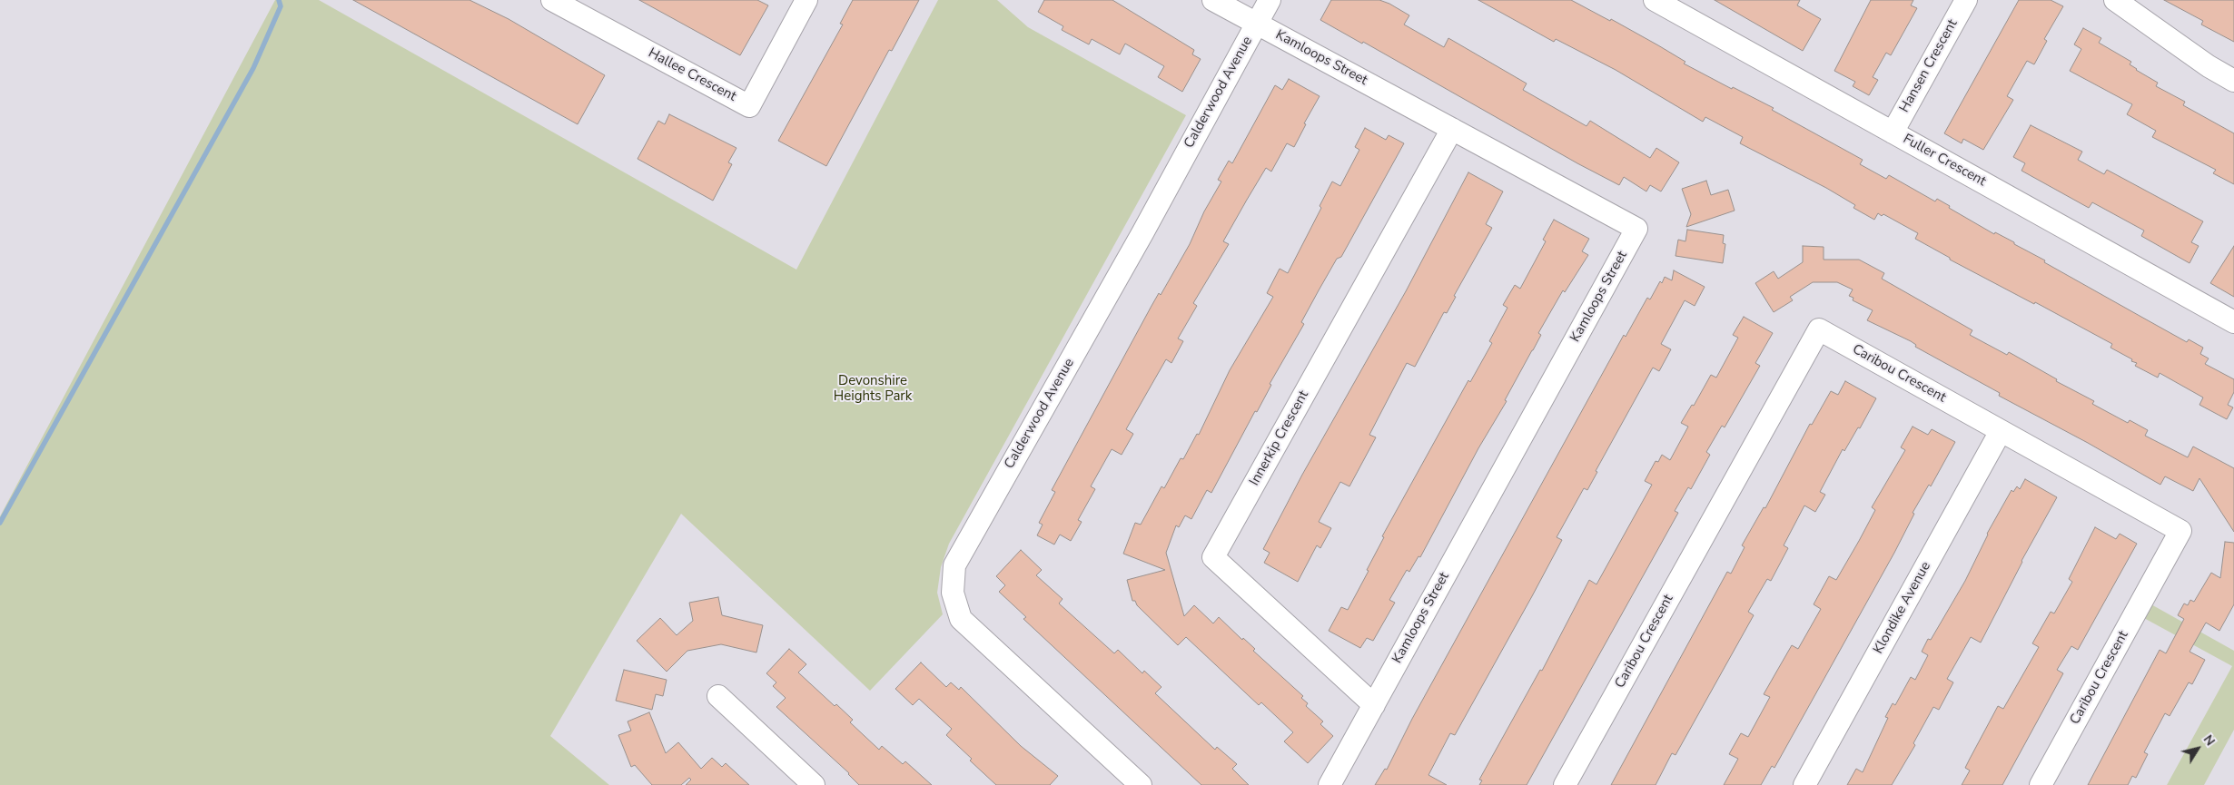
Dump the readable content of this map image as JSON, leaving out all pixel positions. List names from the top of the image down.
{
  "streets": {
    "street": [
      "Kamloops Street",
      "Hansen Crescent",
      "Hallee Crescent",
      "Calderwood Avenue",
      "Fuller Crescent",
      "Caribou Crescent",
      "Innerkip Crescent",
      "Klondike Avenue"
    ]
  },
  "crossings": [
    ["Kamloops Street", "Calderwood Avenue"],
    ["Kamloops Street", "Innerkip Crescent"],
    ["Hansen Crescent", "Fuller Crescent"],
    ["Caribou Crescent", "Klondike Avenue"]
  ],
  "parks": ["Devonshire Heights Park"],
  "north": "top right"
}
